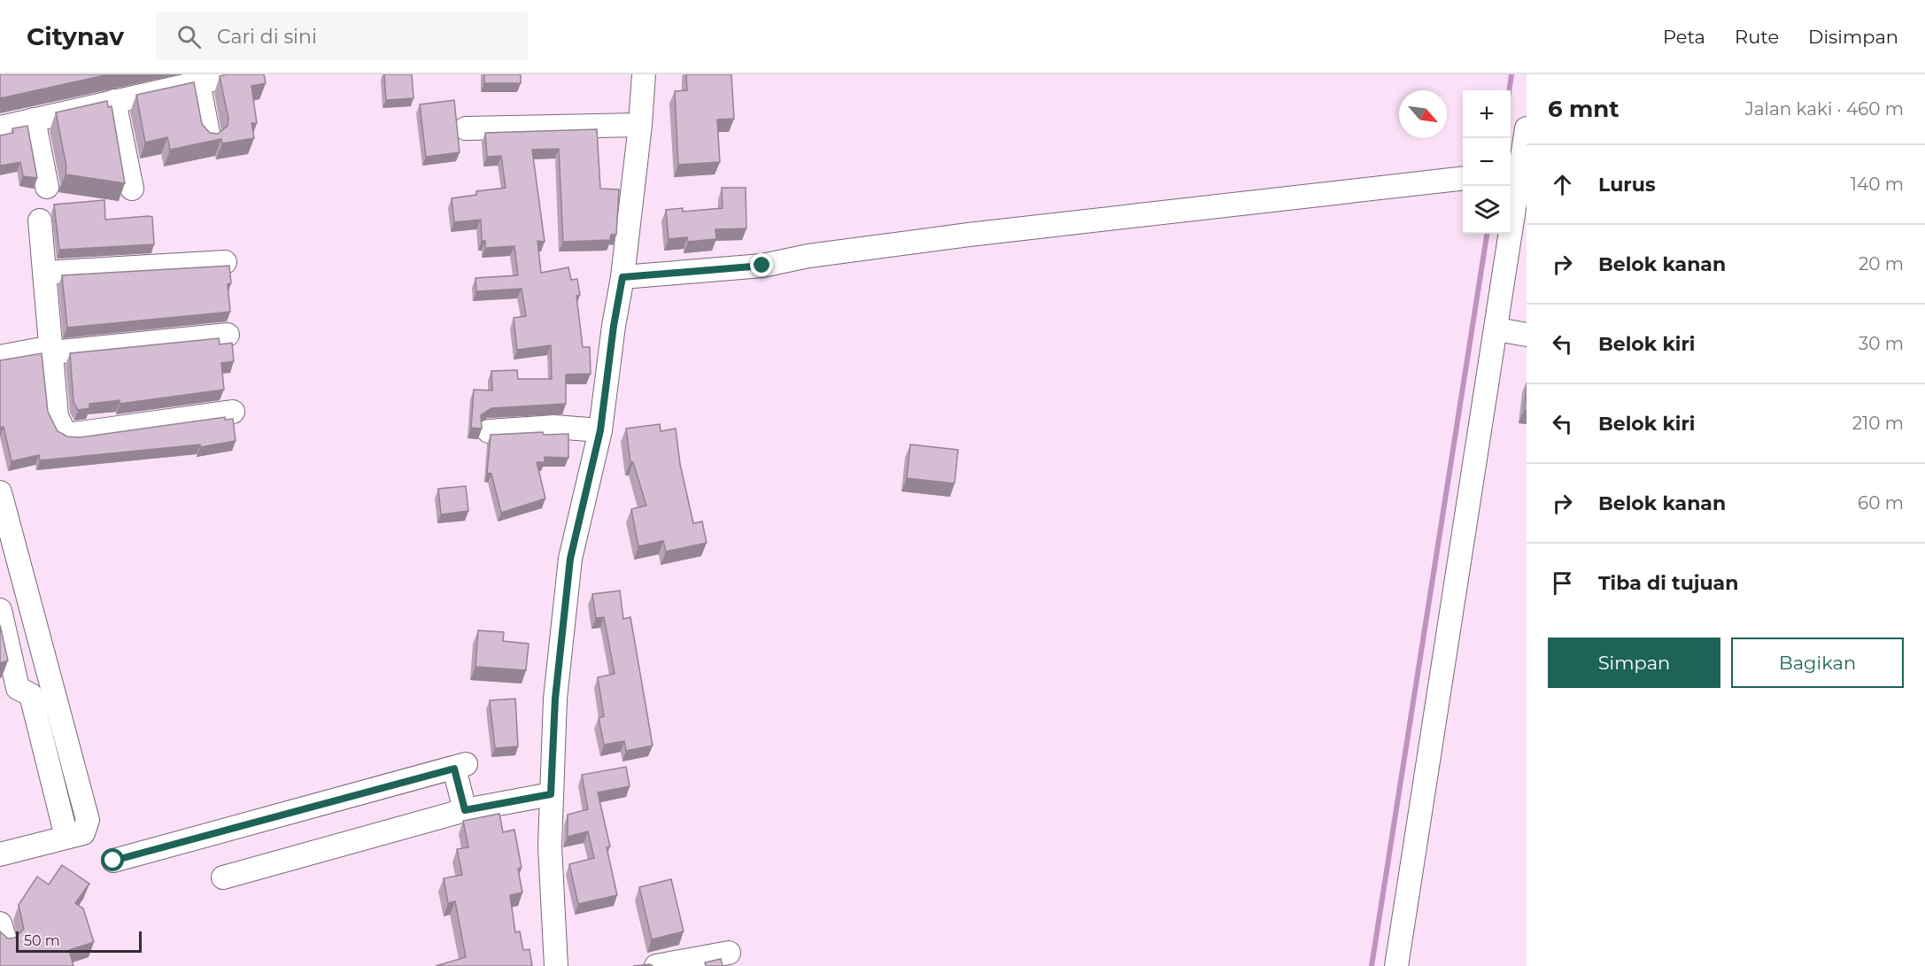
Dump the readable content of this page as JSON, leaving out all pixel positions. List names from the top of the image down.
{
  "scale_bar": "50 m",
  "north": "bottom right",
  "page": {
    "header": "Citynav",
    "search": "Cari di sini",
    "nav": ["Peta", "Rute", "Disimpan"],
    "heading": ["6 mnt", "Jalan kaki · 460 m"],
    "map_buttons": ["+", "−"],
    "list": [
      ["Lurus", "140 m"],
      ["Belok kanan", "20 m"],
      ["Belok kiri", "30 m"],
      ["Belok kiri", "210 m"],
      ["Belok kanan", "60 m"],
      "Tiba di tujuan"
    ],
    "buttons": ["Simpan", "Bagikan"],
    "scale": "50 m"
  }
}
